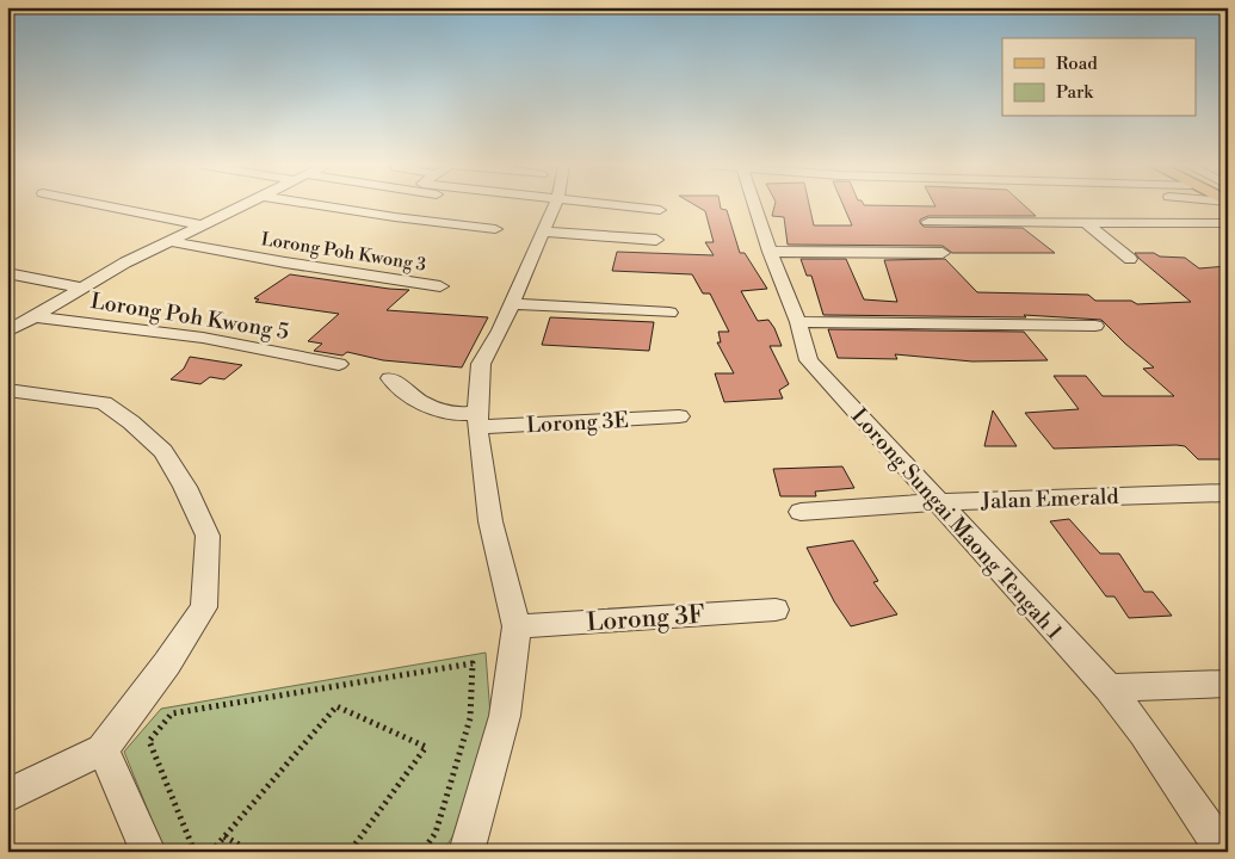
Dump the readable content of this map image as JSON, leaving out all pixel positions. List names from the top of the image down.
{
  "streets": {
    "street": [
      "Lorong Poh Kwong 3",
      "Lorong Poh Kwong 5",
      "Lorong 3E",
      "Jalan Emerald",
      "Lorong Sungai Maong Tengah 1",
      "Lorong 3F"
    ]
  },
  "crossings": [
    ["Jalan Emerald", "Lorong Sungai Maong Tengah 1"]
  ],
  "legend": ["Road", "Park"]
}
